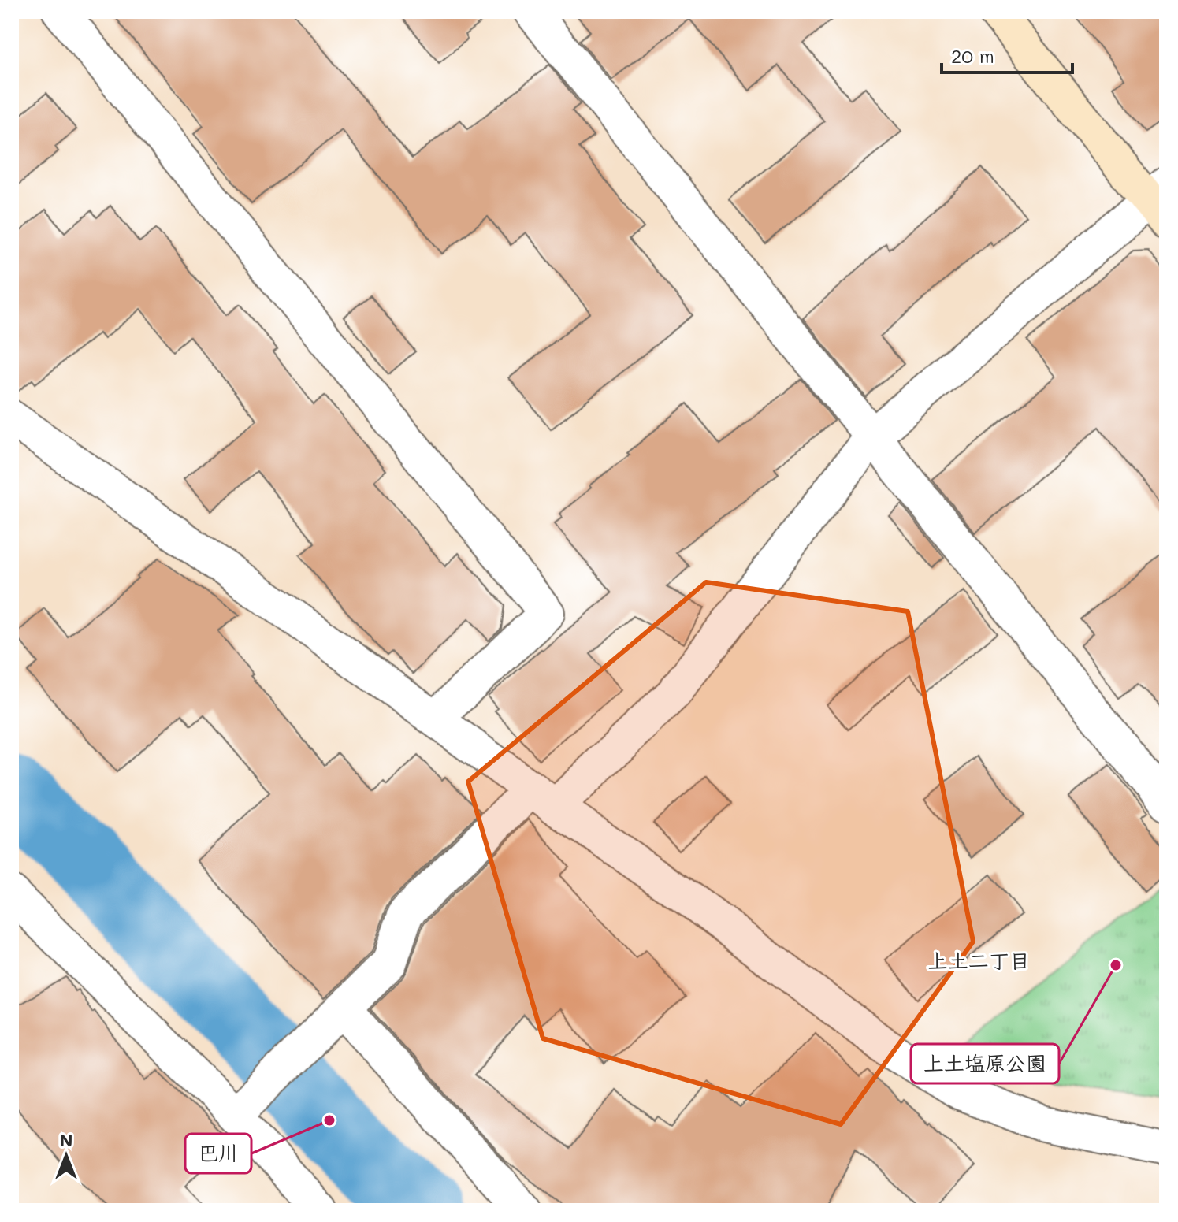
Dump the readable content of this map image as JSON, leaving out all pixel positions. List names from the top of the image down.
{
  "districts": ["上土二丁目"],
  "places": ["上土塩原公園", "巴川"],
  "scale_bar": "20 m",
  "north": "top"
}
